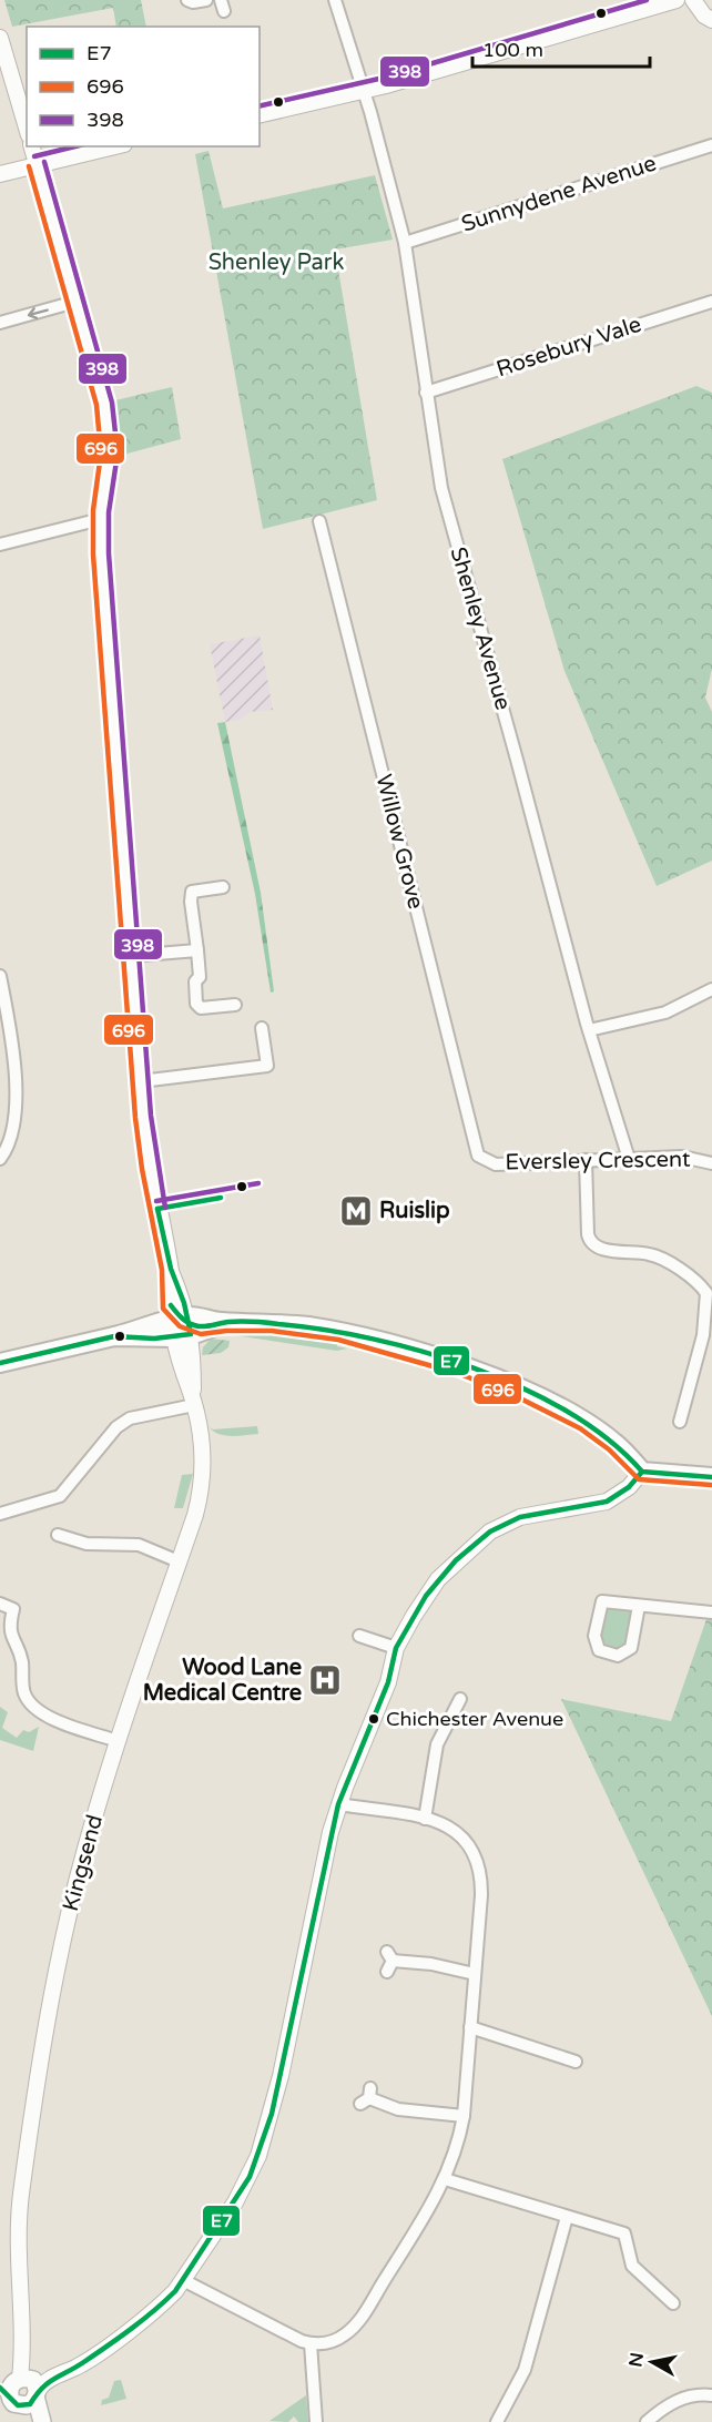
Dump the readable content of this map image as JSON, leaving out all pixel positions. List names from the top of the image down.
{
  "streets": {
    "street": [
      "Sunnydene Avenue",
      "Rosebury Vale",
      "Shenley Avenue",
      "Willow Grove",
      "Eversley Crescent",
      "Kingsend"
    ]
  },
  "crossings": [
    ["Sunnydene Avenue", "Shenley Avenue"],
    ["Rosebury Vale", "Shenley Avenue"],
    ["Shenley Avenue", "Eversley Crescent"],
    ["Willow Grove", "Eversley Crescent"]
  ],
  "parks": ["Shenley Park"],
  "places": {
    "metro station": ["Ruislip"],
    "hospital": ["Wood Lane Medical Centre"],
    "other": ["Chichester Avenue"]
  },
  "lines": ["transit line 398", "transit line 696", "transit line E7"],
  "legend": ["E7", "696", "398"],
  "scale_bar": "100 m",
  "north": "left"
}
